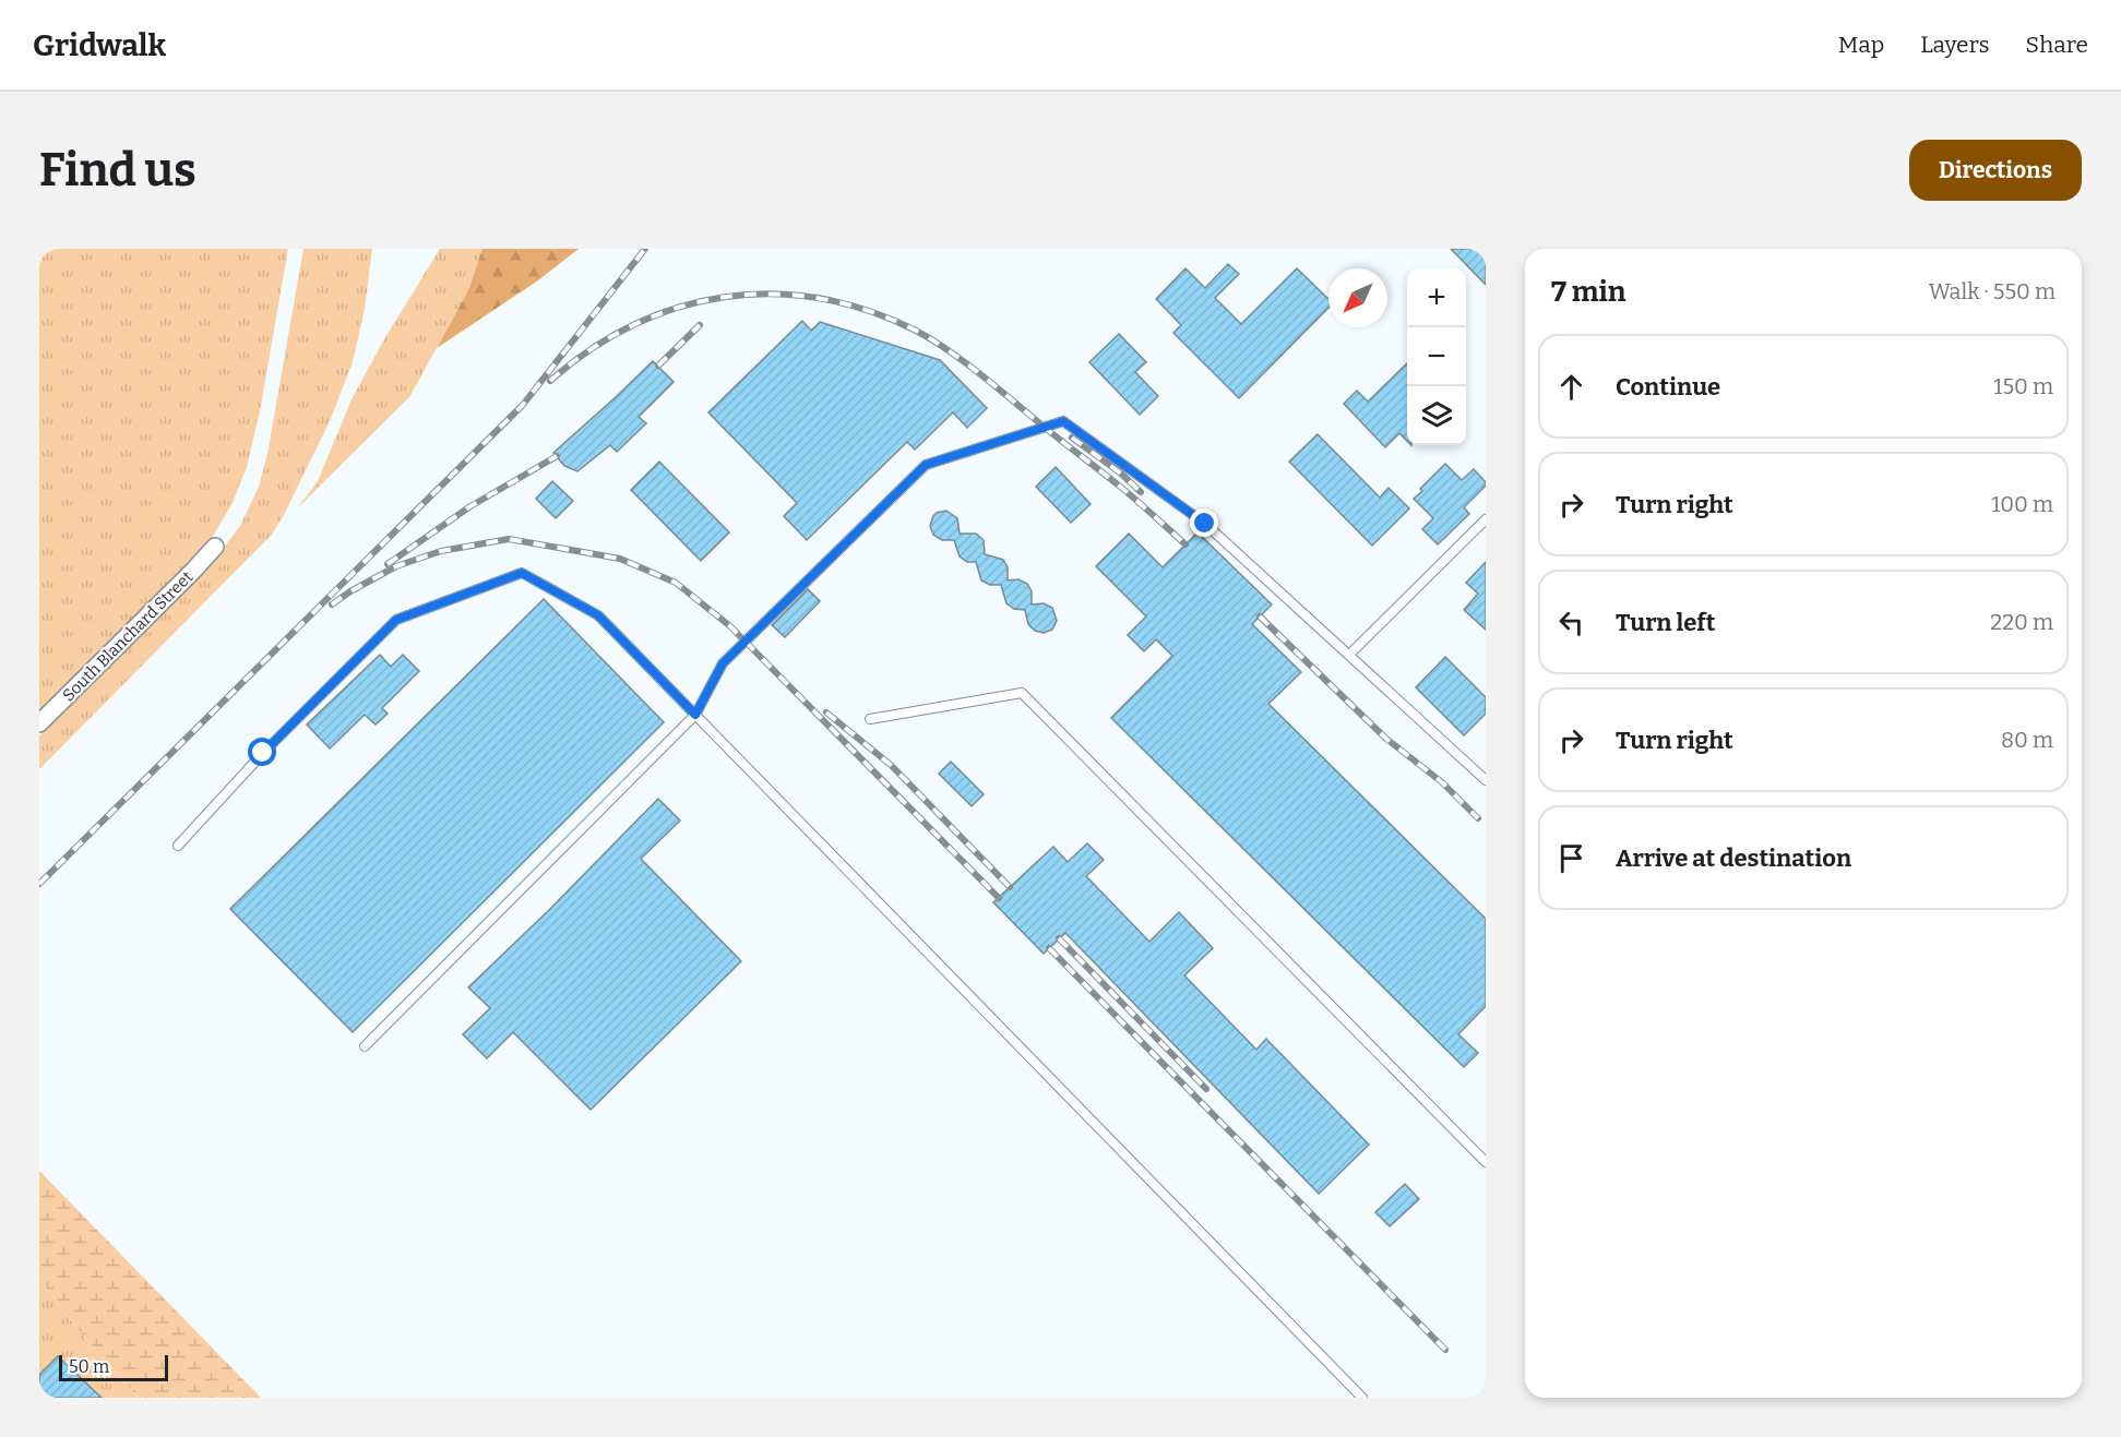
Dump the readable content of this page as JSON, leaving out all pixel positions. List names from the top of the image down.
{
  "streets": {
    "street": ["South Blanchard Street"]
  },
  "scale_bar": "50 m",
  "north": "bottom left",
  "page": {
    "header": "Gridwalk",
    "nav": ["Map", "Layers", "Share"],
    "buttons": "Directions",
    "title": "Find us",
    "heading": ["7 min", "Walk · 550 m"],
    "map_buttons": ["+", "−"],
    "list": [
      ["Continue", "150 m"],
      ["Turn right", "100 m"],
      ["Turn left", "220 m"],
      ["Turn right", "80 m"],
      "Arrive at destination"
    ],
    "scale": "50 m"
  }
}
